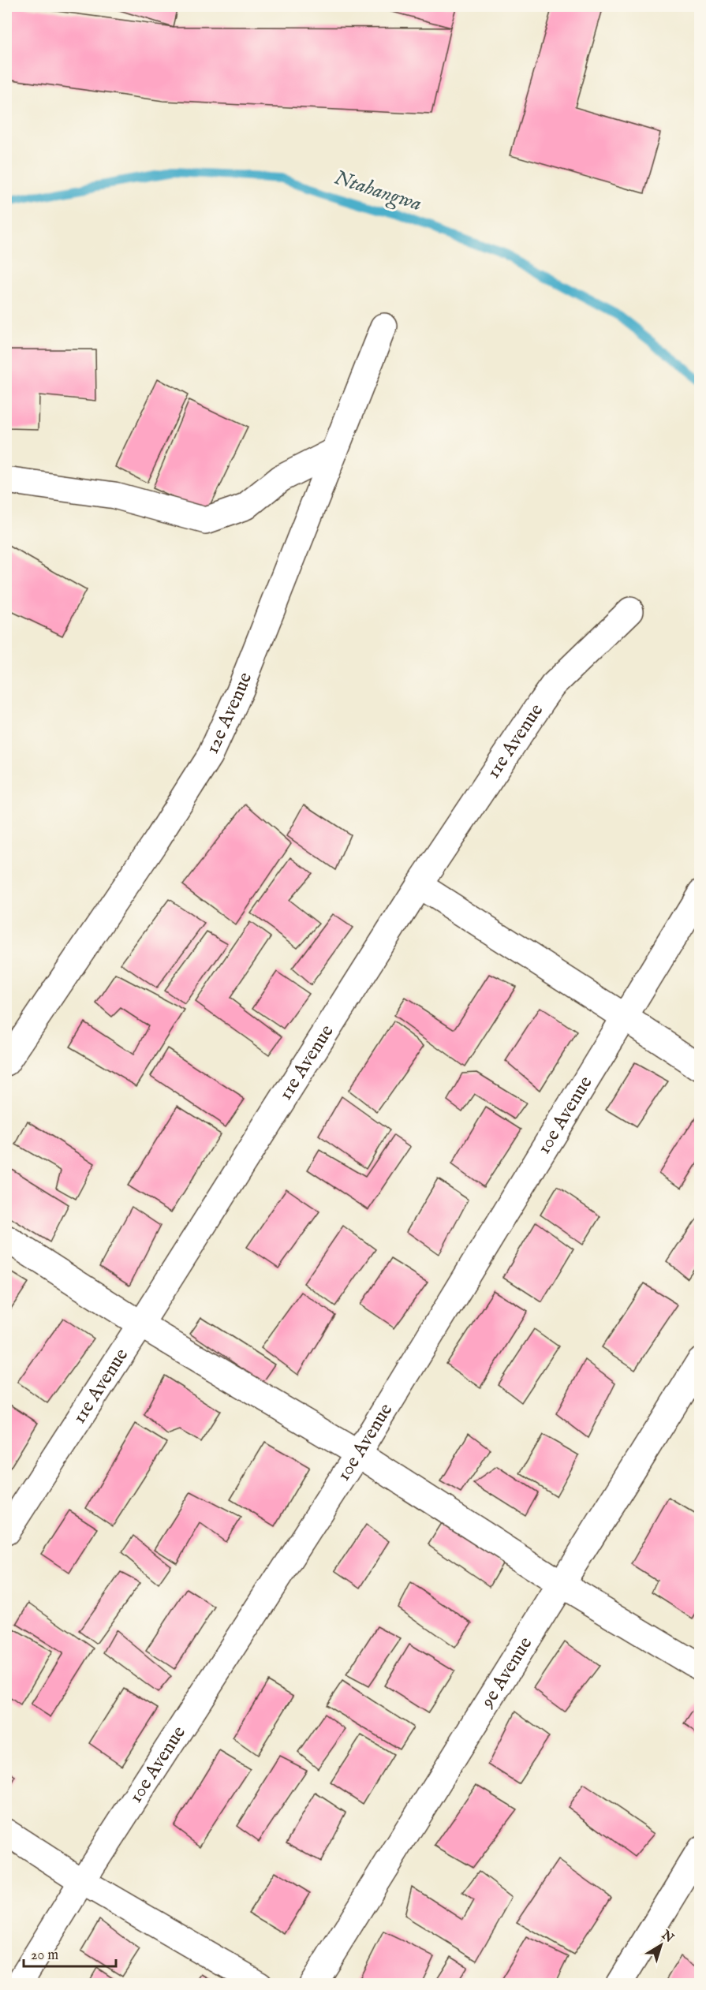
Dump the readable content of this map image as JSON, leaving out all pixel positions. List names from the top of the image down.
{
  "streets": {
    "street": [
      "12e Avenue",
      "11e Avenue",
      "10e Avenue",
      "9e Avenue"
    ]
  },
  "water": ["Ntahangwa"],
  "scale_bar": "20 m",
  "north": "top right"
}
